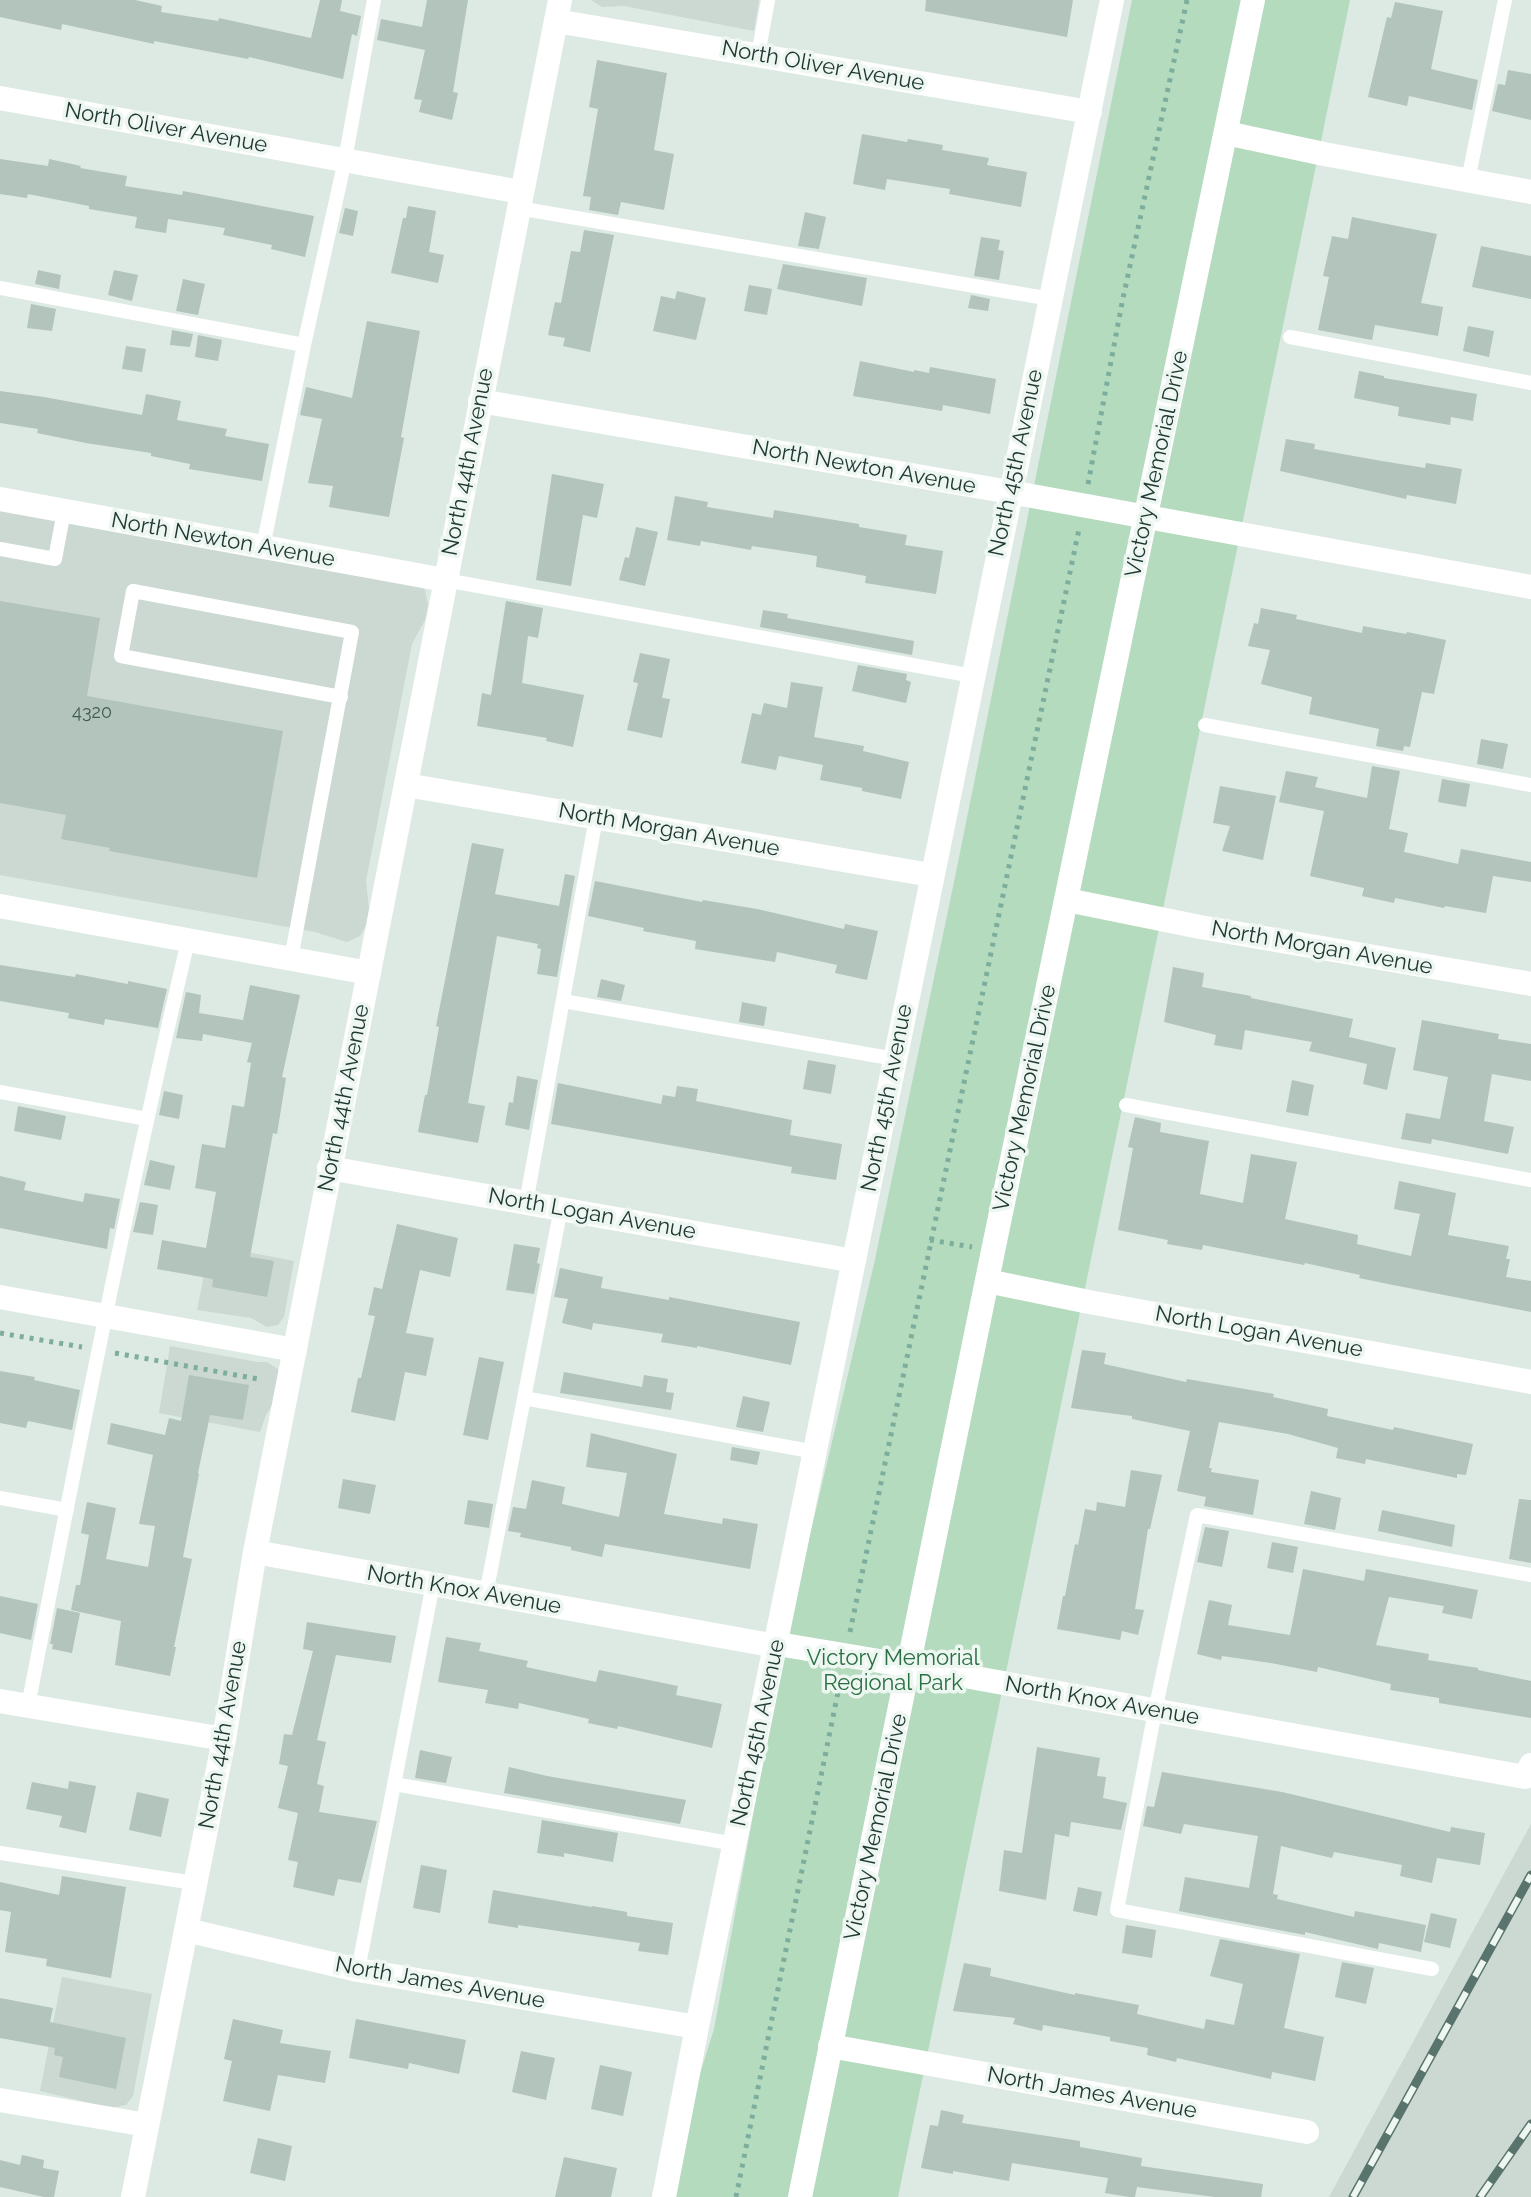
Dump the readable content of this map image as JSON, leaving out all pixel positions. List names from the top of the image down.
{
  "streets": {
    "street": [
      "North Oliver Avenue",
      "North 44th Avenue",
      "North 45th Avenue",
      "Victory Memorial Drive",
      "North Newton Avenue",
      "North Morgan Avenue",
      "North Logan Avenue",
      "North Knox Avenue",
      "North James Avenue"
    ]
  },
  "crossings": [
    ["North Oliver Avenue", "North 44th Avenue"],
    ["North Oliver Avenue", "North 45th Avenue"],
    ["North 44th Avenue", "North Newton Avenue"],
    ["North 44th Avenue", "North Morgan Avenue"],
    ["North 44th Avenue", "North Logan Avenue"],
    ["North 44th Avenue", "North Knox Avenue"],
    ["North 44th Avenue", "North James Avenue"],
    ["North 45th Avenue", "North Newton Avenue"],
    ["North 45th Avenue", "North Morgan Avenue"],
    ["North 45th Avenue", "North Logan Avenue"],
    ["North 45th Avenue", "North Knox Avenue"],
    ["North 45th Avenue", "North James Avenue"],
    ["Victory Memorial Drive", "North Newton Avenue"],
    ["Victory Memorial Drive", "North Morgan Avenue"],
    ["Victory Memorial Drive", "North Logan Avenue"],
    ["Victory Memorial Drive", "North Knox Avenue"],
    ["Victory Memorial Drive", "North James Avenue"]
  ],
  "parks": ["Victory Memorial Regional Park"],
  "house_numbers": ["4320"]
}
